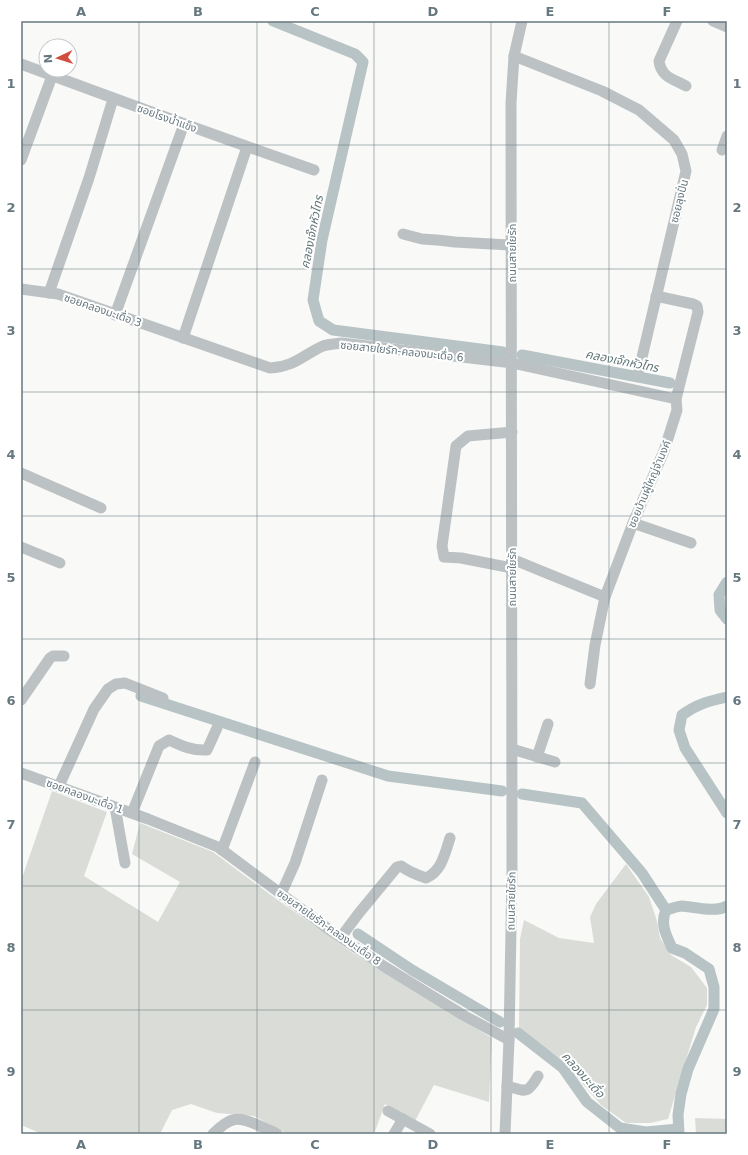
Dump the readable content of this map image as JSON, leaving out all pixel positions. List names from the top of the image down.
{
  "streets": {
    "street": [
      "ซอยโรงน้ำแข็ง",
      "ซอยลุงปั่น",
      "ถนนสายใยรัก",
      "ซอยคลองมะเดื่อ 3",
      "ซอยสายใยรัก-คลองมะเดื่อ 6",
      "ซอยบ้านผู้ใหญ่จำนงค์",
      "ซอยคลองมะเดื่อ 1",
      "ซอยสายใยรัก-คลองมะเดื่อ 8"
    ]
  },
  "crossings": [
    ["ซอยลุงปั่น", "ถนนสายใยรัก"],
    ["ซอยลุงปั่น", "ซอยบ้านผู้ใหญ่จำนงค์"],
    ["ถนนสายใยรัก", "ซอยสายใยรัก-คลองมะเดื่อ 6"],
    ["ถนนสายใยรัก", "ซอยสายใยรัก-คลองมะเดื่อ 8"],
    ["ซอยคลองมะเดื่อ 3", "ซอยสายใยรัก-คลองมะเดื่อ 6"],
    ["ซอยคลองมะเดื่อ 1", "ซอยสายใยรัก-คลองมะเดื่อ 8"]
  ],
  "water": ["คลองเจ๊กหัวไทร", "คลองมะเดื่อ"],
  "north": "left",
  "grid": {
    "columns": [
      "A",
      "B",
      "C",
      "D",
      "E",
      "F"
    ],
    "rows": [
      "1",
      "2",
      "3",
      "4",
      "5",
      "6",
      "7",
      "8",
      "9"
    ]
  }
}
